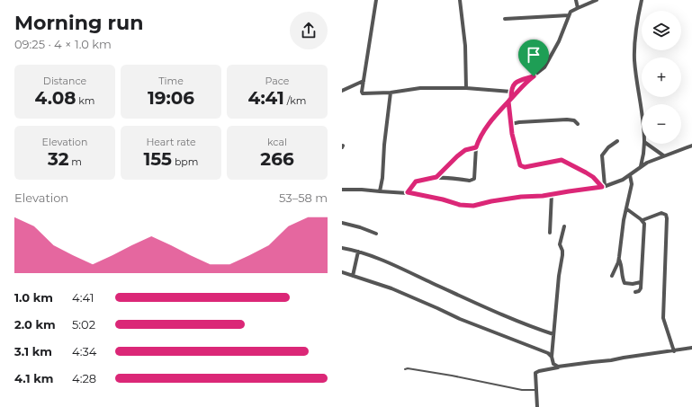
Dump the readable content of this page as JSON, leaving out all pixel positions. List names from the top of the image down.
{
  "page": {
    "heading": ["Morning run", "09:25 · 4 × 1.0 km"],
    "map_buttons": ["+", "−"],
    "stats": [
      ["Distance", "4.08 km"],
      ["Time", "19:06"],
      ["Pace", "4:41 /km"],
      ["Elevation", "32 m"],
      ["Heart rate", "155 bpm"],
      ["kcal", "266"]
    ],
    "chart": ["Elevation", "53–58 m"],
    "list": [
      {
        "name": "1.0 km",
        "note": "4:41"
      },
      {
        "name": "2.0 km",
        "note": "5:02"
      },
      {
        "name": "3.1 km",
        "note": "4:34"
      },
      {
        "name": "4.1 km",
        "note": "4:28"
      }
    ]
  }
}
